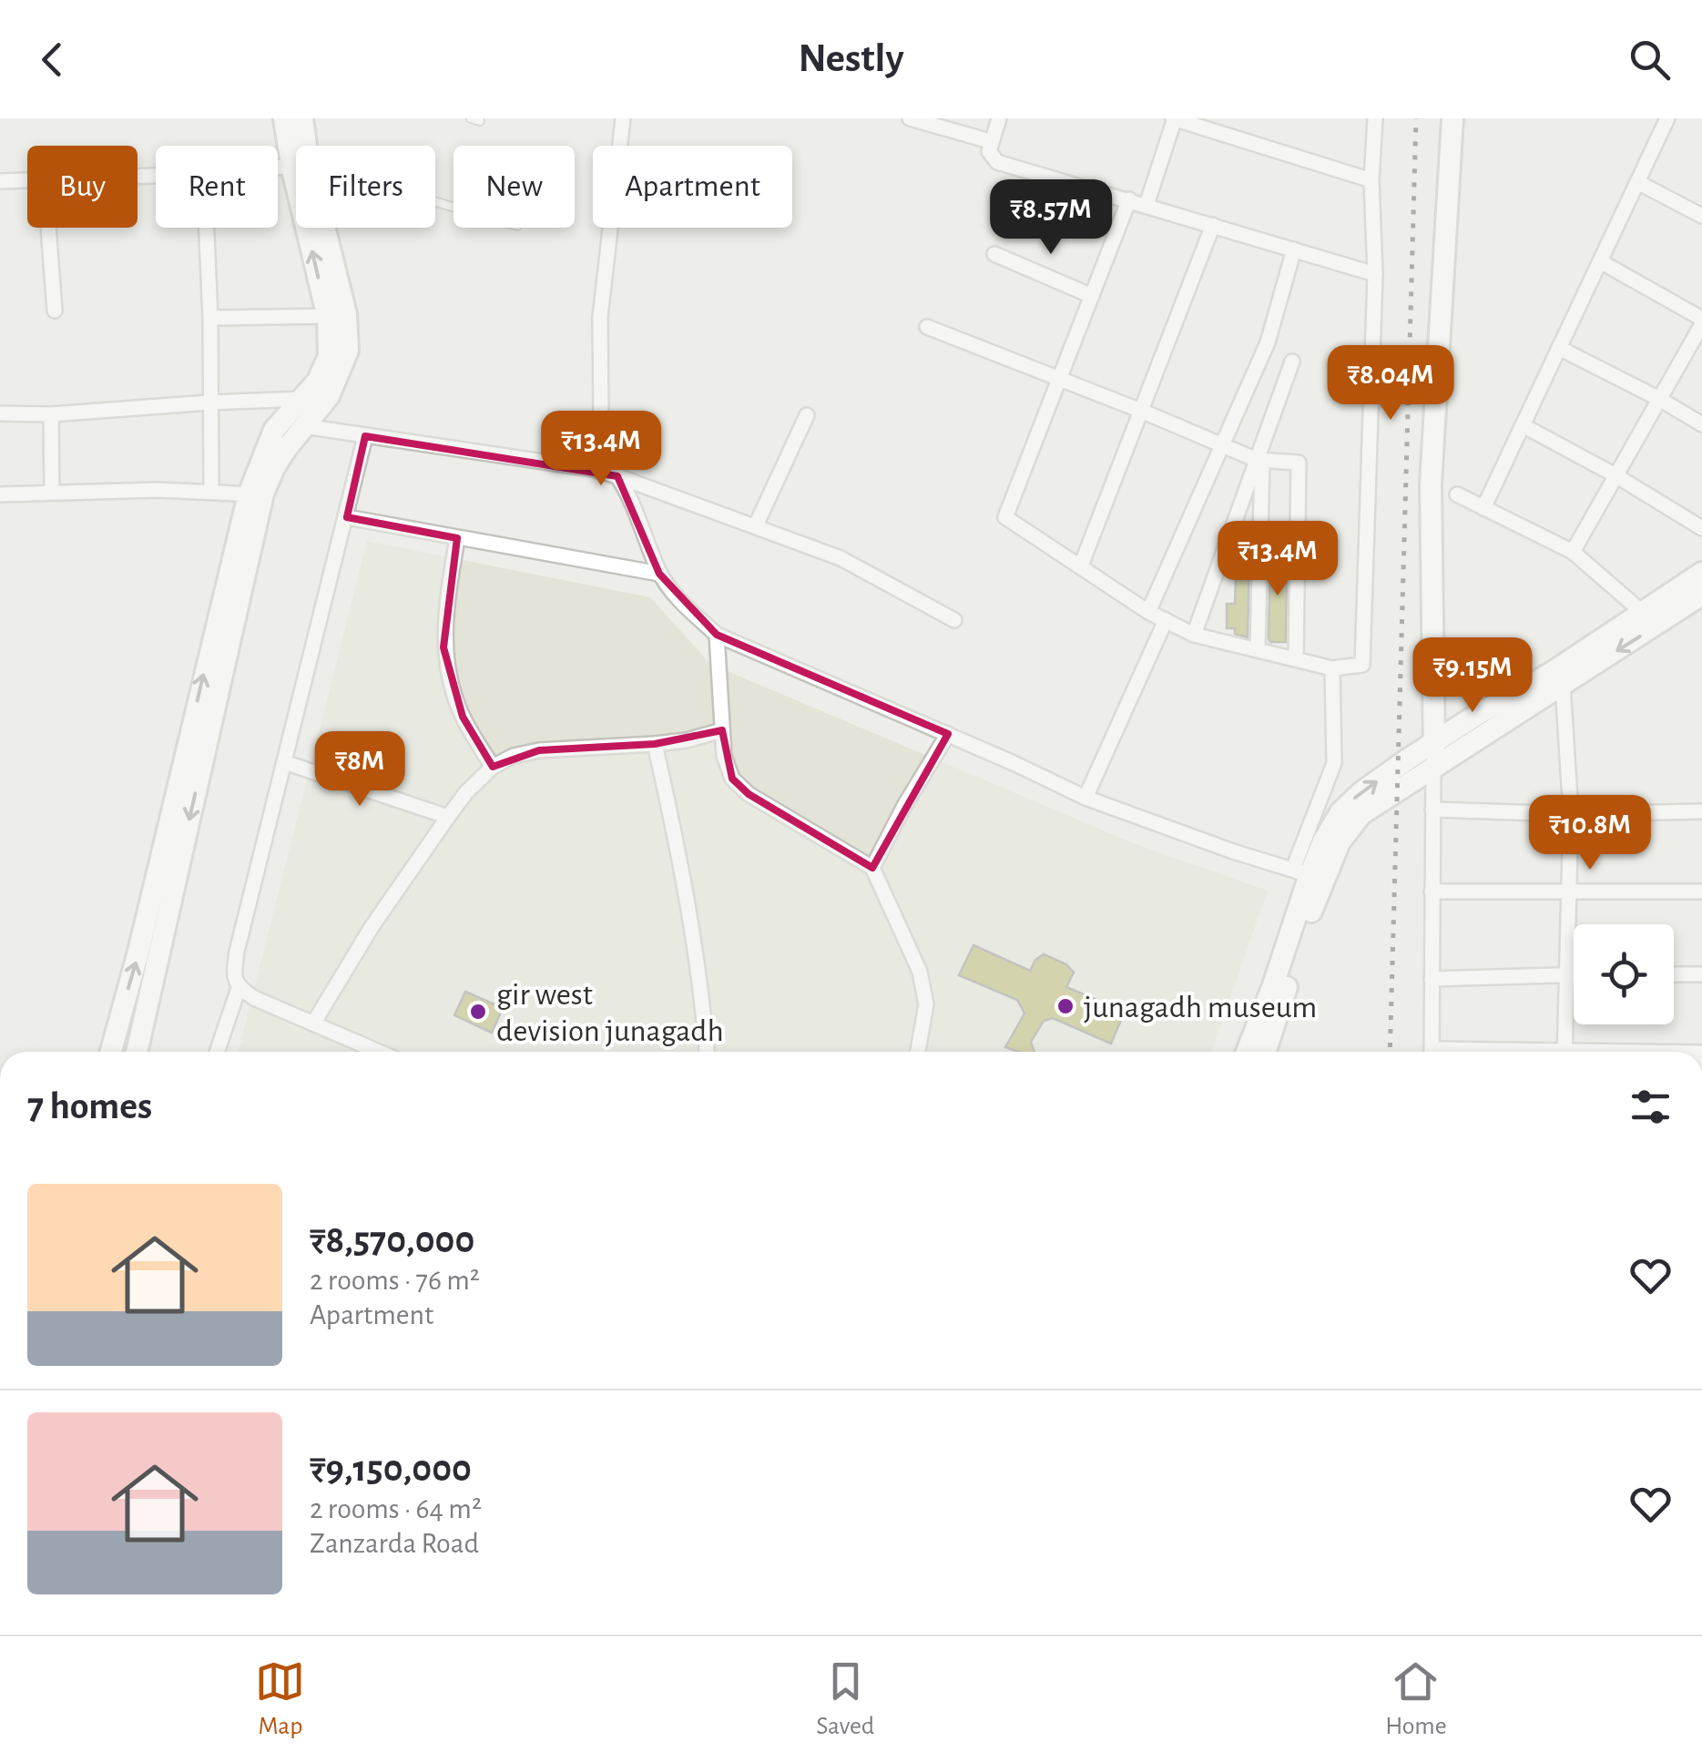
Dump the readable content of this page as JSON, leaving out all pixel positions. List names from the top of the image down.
{
  "places": ["junagadh museum", "gir west devision junagadh"],
  "page": {
    "header": "Nestly",
    "chip": [
      "Buy",
      "Rent",
      "Filters",
      "New",
      "Apartment"
    ],
    "price": [
      "₹8.57M",
      "₹8.04M",
      "₹13.4M",
      "₹13.4M",
      "₹9.15M",
      "₹8M",
      "₹10.8M"
    ],
    "heading": "7 homes",
    "list": [
      {
        "name": "₹8,570,000",
        "note": "2 rooms · 76 m² · Apartment"
      },
      {
        "name": "₹9,150,000",
        "note": "2 rooms · 64 m² · Zanzarda Road"
      }
    ],
    "tabs": ["Map", "Saved", "Home"]
  }
}
